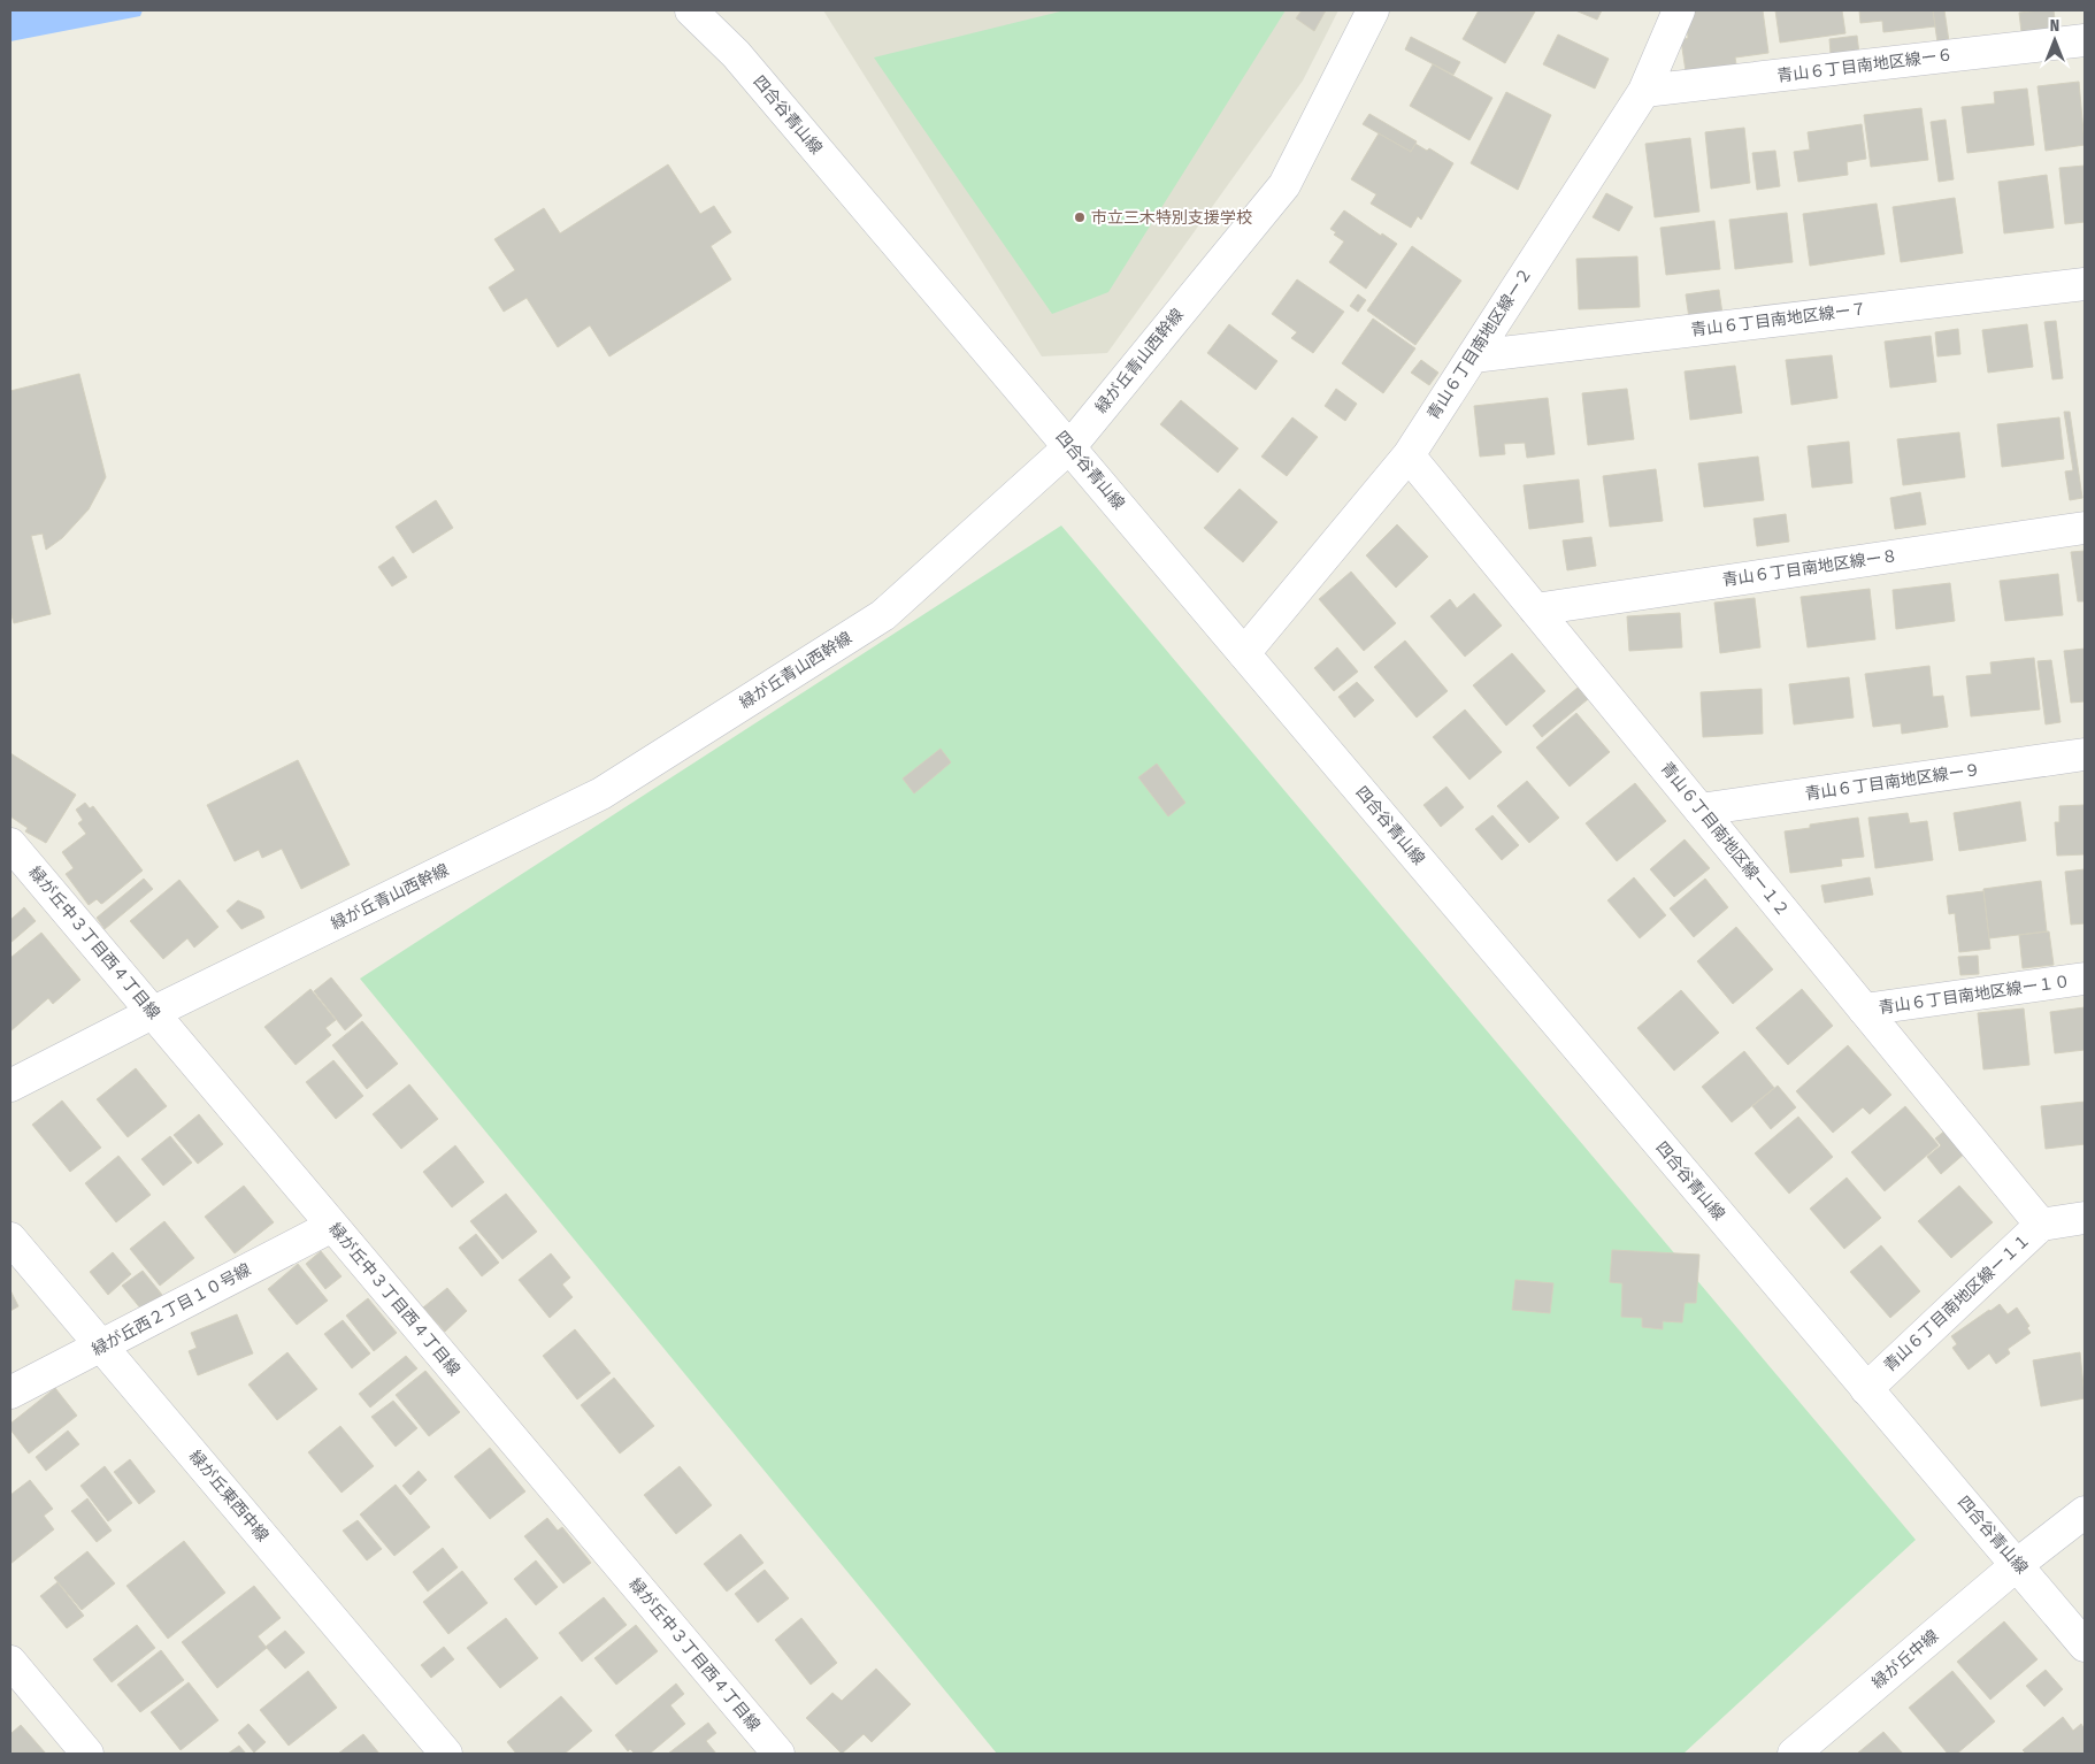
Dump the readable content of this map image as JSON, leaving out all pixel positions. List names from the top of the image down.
{
  "streets": {
    "street": [
      "青山６丁目南地区線ー６",
      "四合谷青山線",
      "青山６丁目南地区線ー７",
      "青山６丁目南地区線ー２",
      "緑が丘青山西幹線",
      "青山６丁目南地区線ー８",
      "青山６丁目南地区線ー９",
      "青山６丁目南地区線ー１２",
      "緑が丘中３丁目西４丁目線",
      "青山６丁目南地区線ー１０",
      "青山６丁目南地区線ー１１",
      "緑が丘西２丁目１０号線",
      "緑が丘東西中線",
      "緑が丘中線"
    ]
  },
  "crossings": [
    ["青山６丁目南地区線ー６", "青山６丁目南地区線ー２"],
    ["四合谷青山線", "青山６丁目南地区線ー２"],
    ["四合谷青山線", "緑が丘青山西幹線"],
    ["四合谷青山線", "青山６丁目南地区線ー１１"],
    ["四合谷青山線", "緑が丘中線"],
    ["青山６丁目南地区線ー７", "青山６丁目南地区線ー２"],
    ["青山６丁目南地区線ー２", "青山６丁目南地区線ー１２"],
    ["緑が丘青山西幹線", "緑が丘中３丁目西４丁目線"],
    ["青山６丁目南地区線ー８", "青山６丁目南地区線ー１２"],
    ["青山６丁目南地区線ー９", "青山６丁目南地区線ー１２"],
    ["青山６丁目南地区線ー１２", "青山６丁目南地区線ー１０"],
    ["青山６丁目南地区線ー１２", "青山６丁目南地区線ー１１"],
    ["緑が丘中３丁目西４丁目線", "緑が丘西２丁目１０号線"],
    ["緑が丘西２丁目１０号線", "緑が丘東西中線"]
  ],
  "places": ["市立三木特別支援学校"],
  "north": "top"
}
